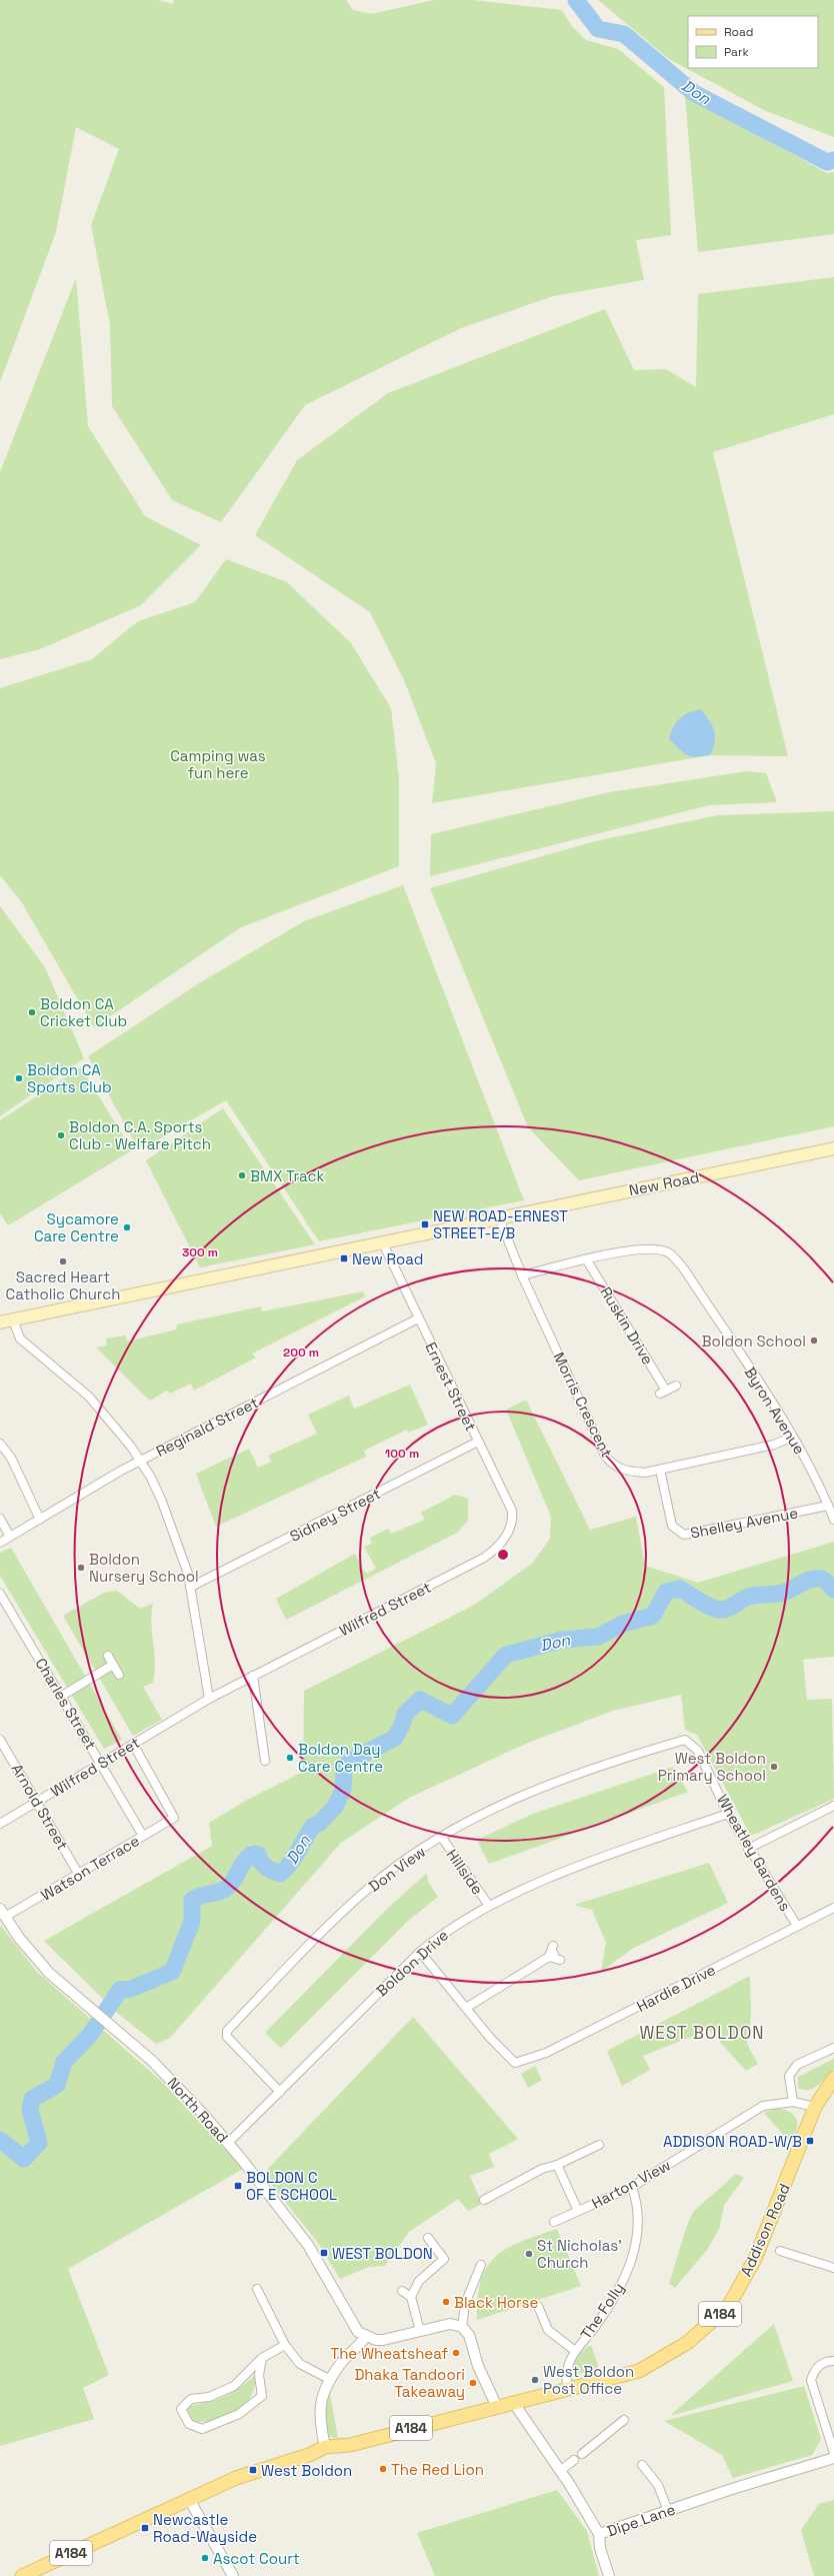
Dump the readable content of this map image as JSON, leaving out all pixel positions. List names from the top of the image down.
{
  "streets": {
    "main road": ["New Road", "Addison Road", "A184"],
    "street": [
      "Ruskin Drive",
      "Ernest Street",
      "Morris Crescent",
      "Byron Avenue",
      "Reginald Street",
      "Sidney Street",
      "Shelley Avenue",
      "Wilfred Street",
      "Charles Street",
      "Arnold Street",
      "Wheatley Gardens",
      "Watson Terrace",
      "Don View",
      "Hillside",
      "Boldon Drive",
      "Hardie Drive",
      "North Road",
      "Harton View",
      "The Folly",
      "Dipe Lane"
    ]
  },
  "crossings": [
    ["New Road", "Ernest Street"],
    ["New Road", "Morris Crescent"],
    ["Ruskin Drive", "Byron Avenue"],
    ["Ernest Street", "Reginald Street"],
    ["Ernest Street", "Sidney Street"],
    ["Ernest Street", "Wilfred Street"],
    ["Morris Crescent", "Byron Avenue"],
    ["Morris Crescent", "Shelley Avenue"],
    ["Byron Avenue", "Shelley Avenue"],
    ["Wilfred Street", "Charles Street"],
    ["Wilfred Street", "Arnold Street"],
    ["Wilfred Street", "Watson Terrace"],
    ["Charles Street", "Watson Terrace"],
    ["Arnold Street", "Watson Terrace"],
    ["Wheatley Gardens", "Don View"],
    ["Wheatley Gardens", "Boldon Drive"],
    ["Wheatley Gardens", "Hardie Drive"],
    ["Watson Terrace", "North Road"],
    ["Don View", "Hillside"],
    ["Don View", "Boldon Drive"],
    ["Hillside", "Boldon Drive"],
    ["Boldon Drive", "North Road"],
    ["Harton View", "Addison Road"],
    ["Harton View", "The Folly"],
    ["Harton View", "A184"],
    ["Addison Road", "The Folly"],
    ["Addison Road", "A184"],
    ["Addison Road", "Dipe Lane"],
    ["A184", "Dipe Lane"]
  ],
  "districts": ["WEST BOLDON"],
  "water": ["Don"],
  "parks": ["Camping was fun here"],
  "places": {
    "other": [
      "Boldon CA Cricket Club",
      "Boldon CA Sports Club",
      "Boldon C.A. Sports Club - Welfare Pitch",
      "BMX Track",
      "Sycamore Care Centre",
      "Sacred Heart Catholic Church",
      "Boldon School",
      "Boldon Nursery School",
      "Boldon Day Care Centre",
      "West Boldon Primary School",
      "St Nicholas' Church",
      "Black Horse",
      "The Wheatsheaf",
      "West Boldon Post Office",
      "Dhaka Tandoori Takeaway",
      "The Red Lion",
      "Ascot Court"
    ],
    "transit": [
      "NEW ROAD-ERNEST STREET-E/B",
      "New Road",
      "ADDISON ROAD-W/B",
      "BOLDON C OF E SCHOOL",
      "WEST BOLDON",
      "West Boldon",
      "Newcastle Road-Wayside"
    ]
  },
  "legend": ["Road", "Park"],
  "rings": ["300 m", "200 m", "100 m"]
}
